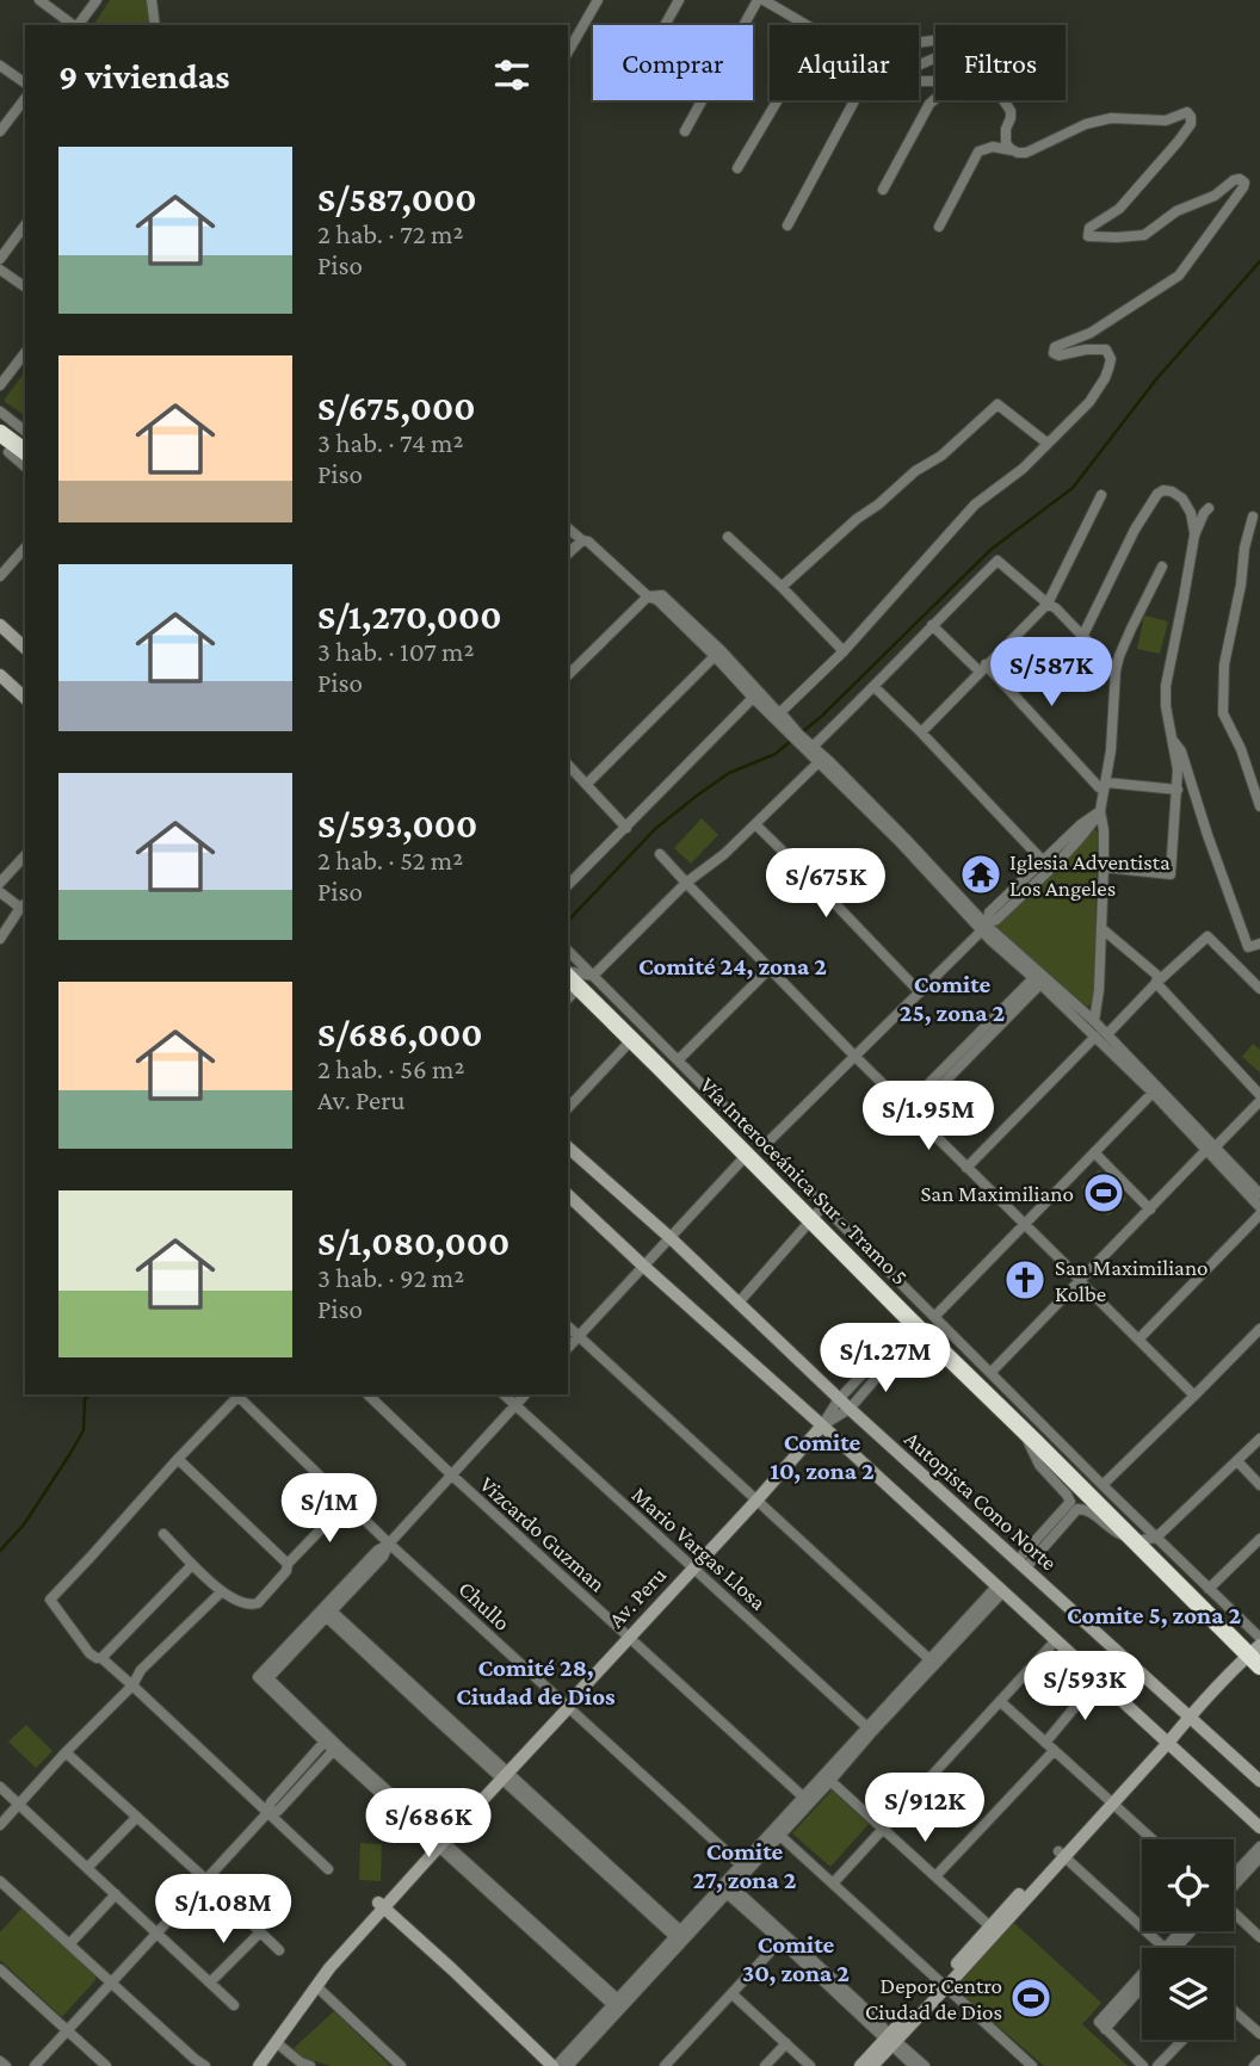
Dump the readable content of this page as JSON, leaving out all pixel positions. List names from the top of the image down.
{
  "streets": {
    "highway": ["Vía Interoceánica Sur - Tramo 5"],
    "street": [
      "Autopista Cono Norte",
      "Vizcardo Guzman",
      "Mario Vargas Llosa",
      "Av. Peru",
      "Chullo"
    ]
  },
  "crossings": [
    ["Vizcardo Guzman", "Av. Peru"],
    ["Mario Vargas Llosa", "Av. Peru"],
    ["Av. Peru", "Chullo"]
  ],
  "districts": [
    "Comité 24, zona 2",
    "Comite 25, zona 2",
    "Comite 10, zona 2",
    "Comite 5, zona 2",
    "Comité 28, Ciudad de Dios",
    "Comite 27, zona 2",
    "Comite 30, zona 2"
  ],
  "places": {
    "temple": ["Iglesia Adventista Los Angeles"],
    "sports": ["San Maximiliano", "Depor Centro Ciudad de Dios"],
    "church": ["San Maximiliano Kolbe"]
  },
  "page": {
    "chip": ["Comprar", "Alquilar", "Filtros"],
    "heading": "9 viviendas",
    "list": [
      {
        "name": "S/587,000",
        "note": "2 hab. · 72 m² · Piso"
      },
      {
        "name": "S/675,000",
        "note": "3 hab. · 74 m² · Piso"
      },
      {
        "name": "S/1,270,000",
        "note": "3 hab. · 107 m² · Piso"
      },
      {
        "name": "S/593,000",
        "note": "2 hab. · 52 m² · Piso"
      },
      {
        "name": "S/686,000",
        "note": "2 hab. · 56 m² · Av. Peru"
      },
      {
        "name": "S/1,080,000",
        "note": "3 hab. · 92 m² · Piso"
      }
    ],
    "price": [
      "S/587K",
      "S/675K",
      "S/1.95M",
      "S/1.27M",
      "S/1M",
      "S/593K",
      "S/912K",
      "S/686K",
      "S/1.08M"
    ]
  }
}
